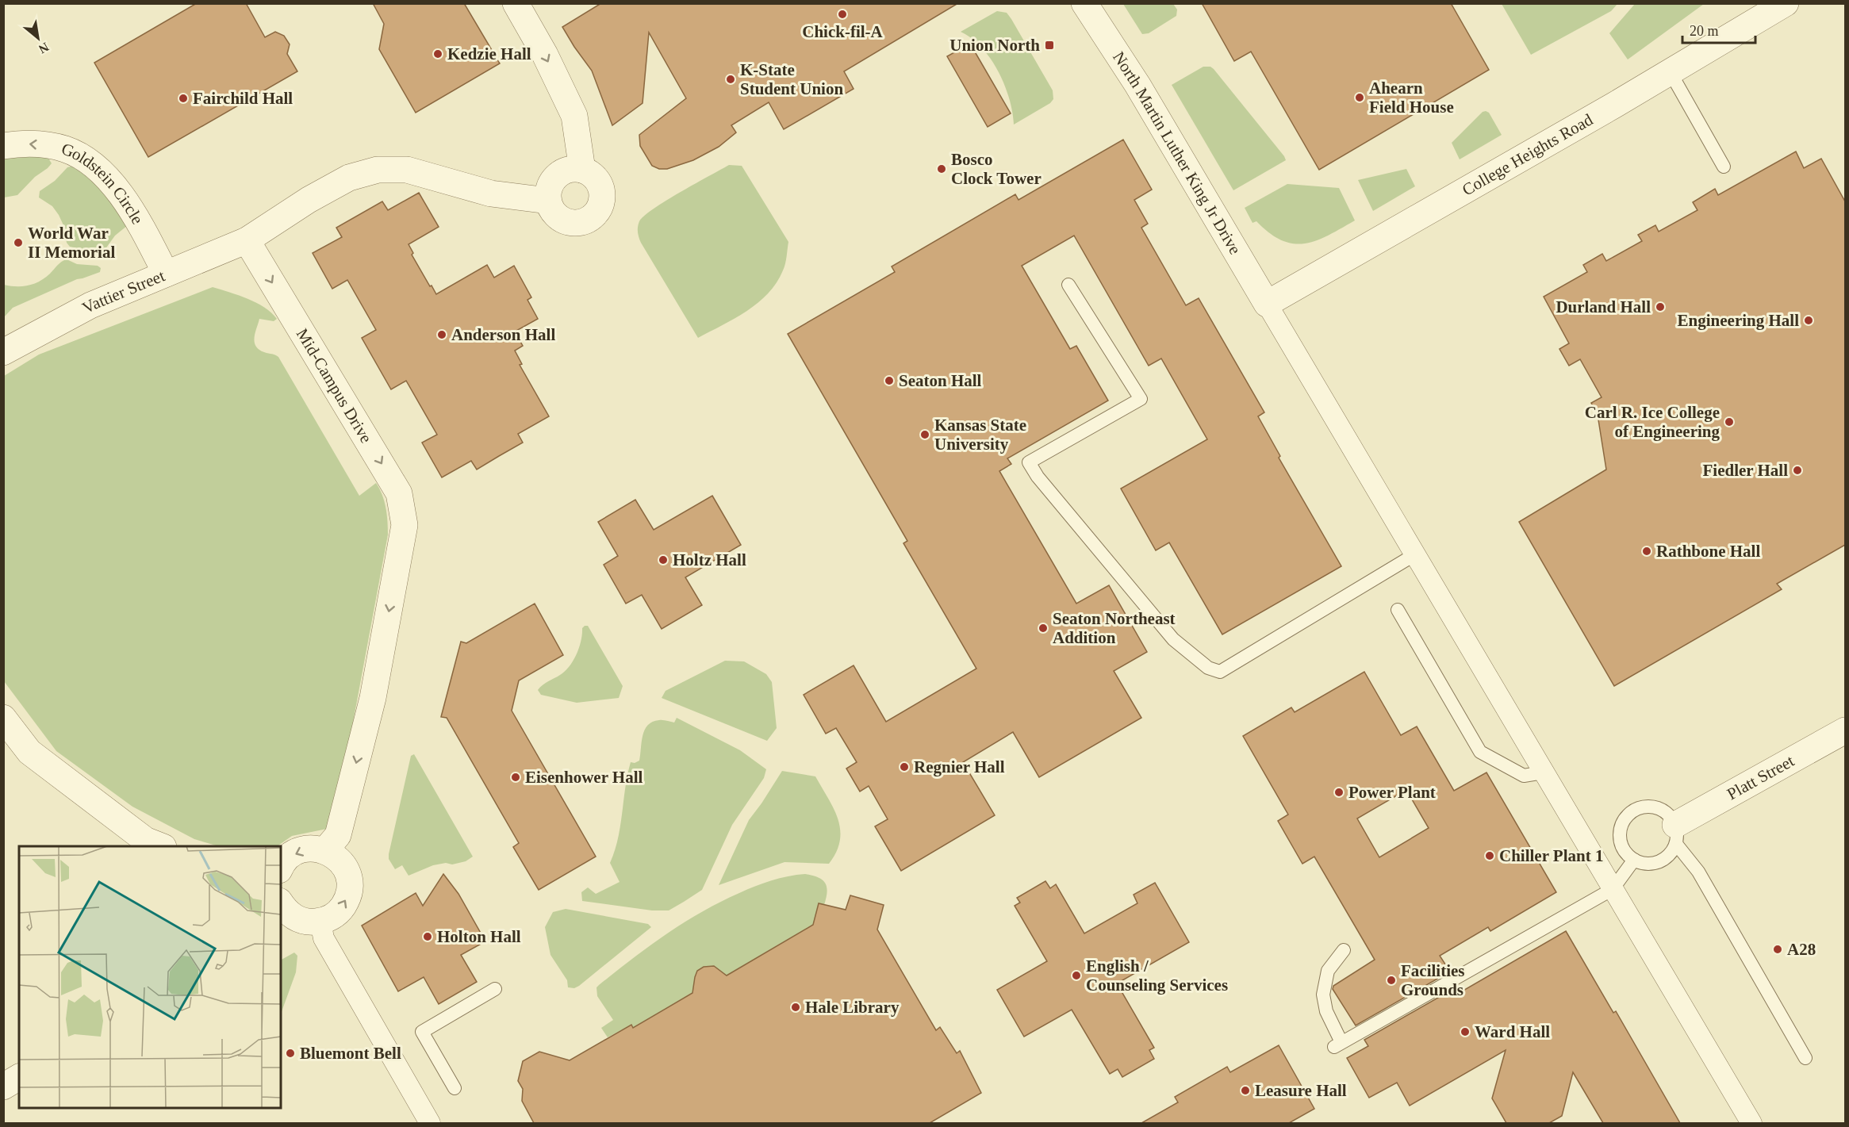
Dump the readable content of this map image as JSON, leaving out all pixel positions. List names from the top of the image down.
{
  "streets": {
    "street": [
      "North Martin Luther King Jr Drive",
      "College Heights Road",
      "Goldstein Circle",
      "Vattier Street",
      "Mid-Campus Drive",
      "Platt Street"
    ]
  },
  "crossings": [
    ["North Martin Luther King Jr Drive", "College Heights Road"],
    ["Goldstein Circle", "Vattier Street"],
    ["Vattier Street", "Mid-Campus Drive"]
  ],
  "one_way": ["Goldstein Circle", "Mid-Campus Drive"],
  "places": {
    "other": [
      "Chick-fil-A",
      "Kedzie Hall",
      "K-State Student Union",
      "Ahearn Field House",
      "Fairchild Hall",
      "Bosco Clock Tower",
      "World War II Memorial",
      "Durland Hall",
      "Engineering Hall",
      "Anderson Hall",
      "Seaton Hall",
      "Carl R. Ice College of Engineering",
      "Kansas State University",
      "Fiedler Hall",
      "Rathbone Hall",
      "Holtz Hall",
      "Seaton Northeast Addition",
      "Regnier Hall",
      "Eisenhower Hall",
      "Power Plant",
      "Chiller Plant 1",
      "Holton Hall",
      "A28",
      "English / Counseling Services",
      "Facilities Grounds",
      "Hale Library",
      "Ward Hall",
      "Bluemont Bell",
      "Leasure Hall"
    ],
    "transit": ["Union North"]
  },
  "scale_bar": "20 m",
  "north": "bottom right"
}
